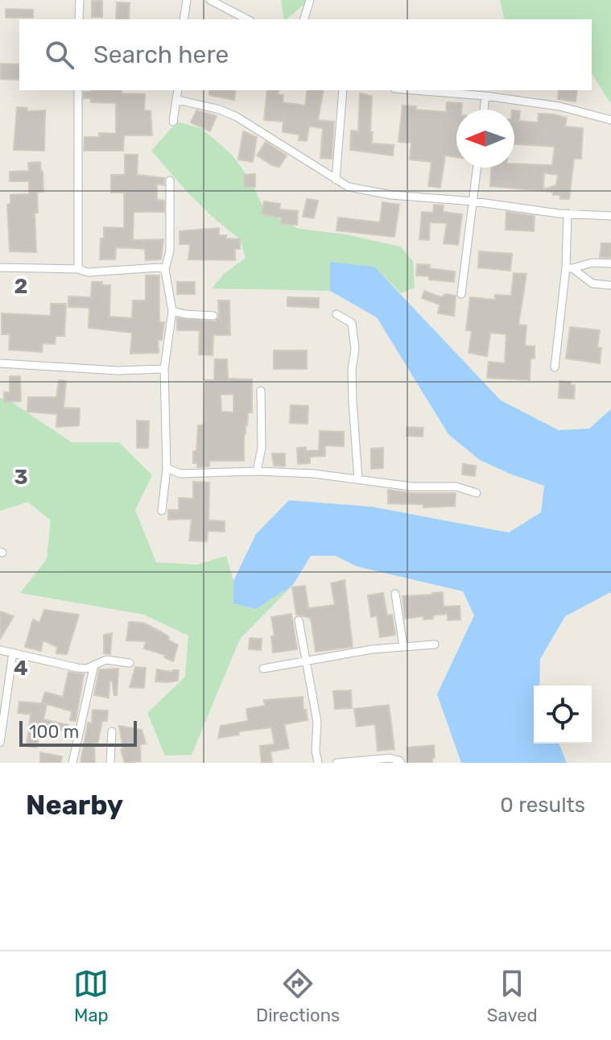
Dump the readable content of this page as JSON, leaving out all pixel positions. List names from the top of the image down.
{
  "scale_bar": "100 m",
  "north": "left",
  "page": {
    "search": "Search here",
    "scale": "100 m",
    "heading": ["Nearby", "0 results"],
    "nav": ["Map", "Directions", "Saved"]
  },
  "grid": {
    "rows": ["2", "3", "4"]
  }
}
